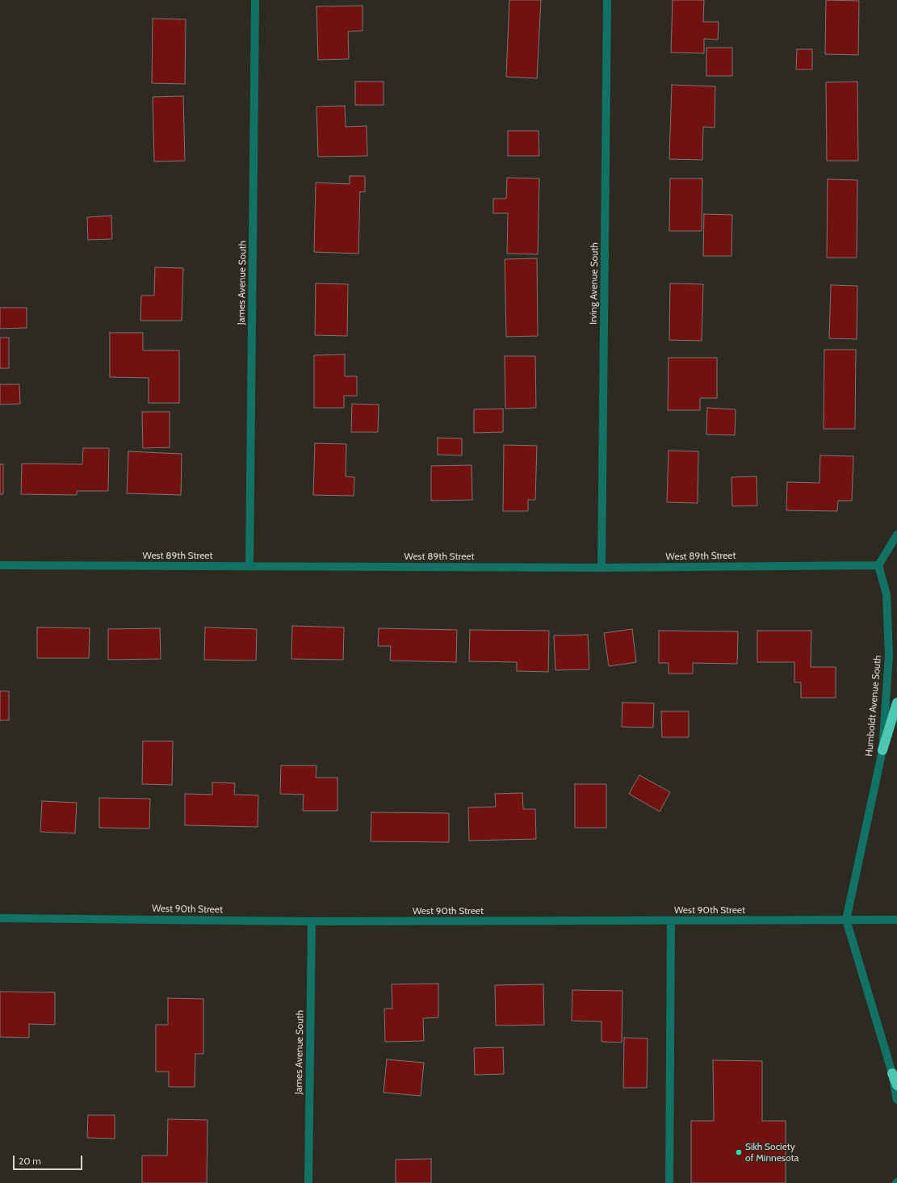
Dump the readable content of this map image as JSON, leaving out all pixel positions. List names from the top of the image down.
{
  "streets": {
    "street": [
      "James Avenue South",
      "Irving Avenue South",
      "West 89th Street",
      "Humboldt Avenue South",
      "West 90th Street"
    ]
  },
  "crossings": [
    ["James Avenue South", "West 89th Street"],
    ["James Avenue South", "West 90th Street"],
    ["Irving Avenue South", "West 89th Street"],
    ["West 89th Street", "Humboldt Avenue South"],
    ["Humboldt Avenue South", "West 90th Street"]
  ],
  "places": ["Sikh Society of Minnesota"],
  "scale_bar": "20 m"
}
